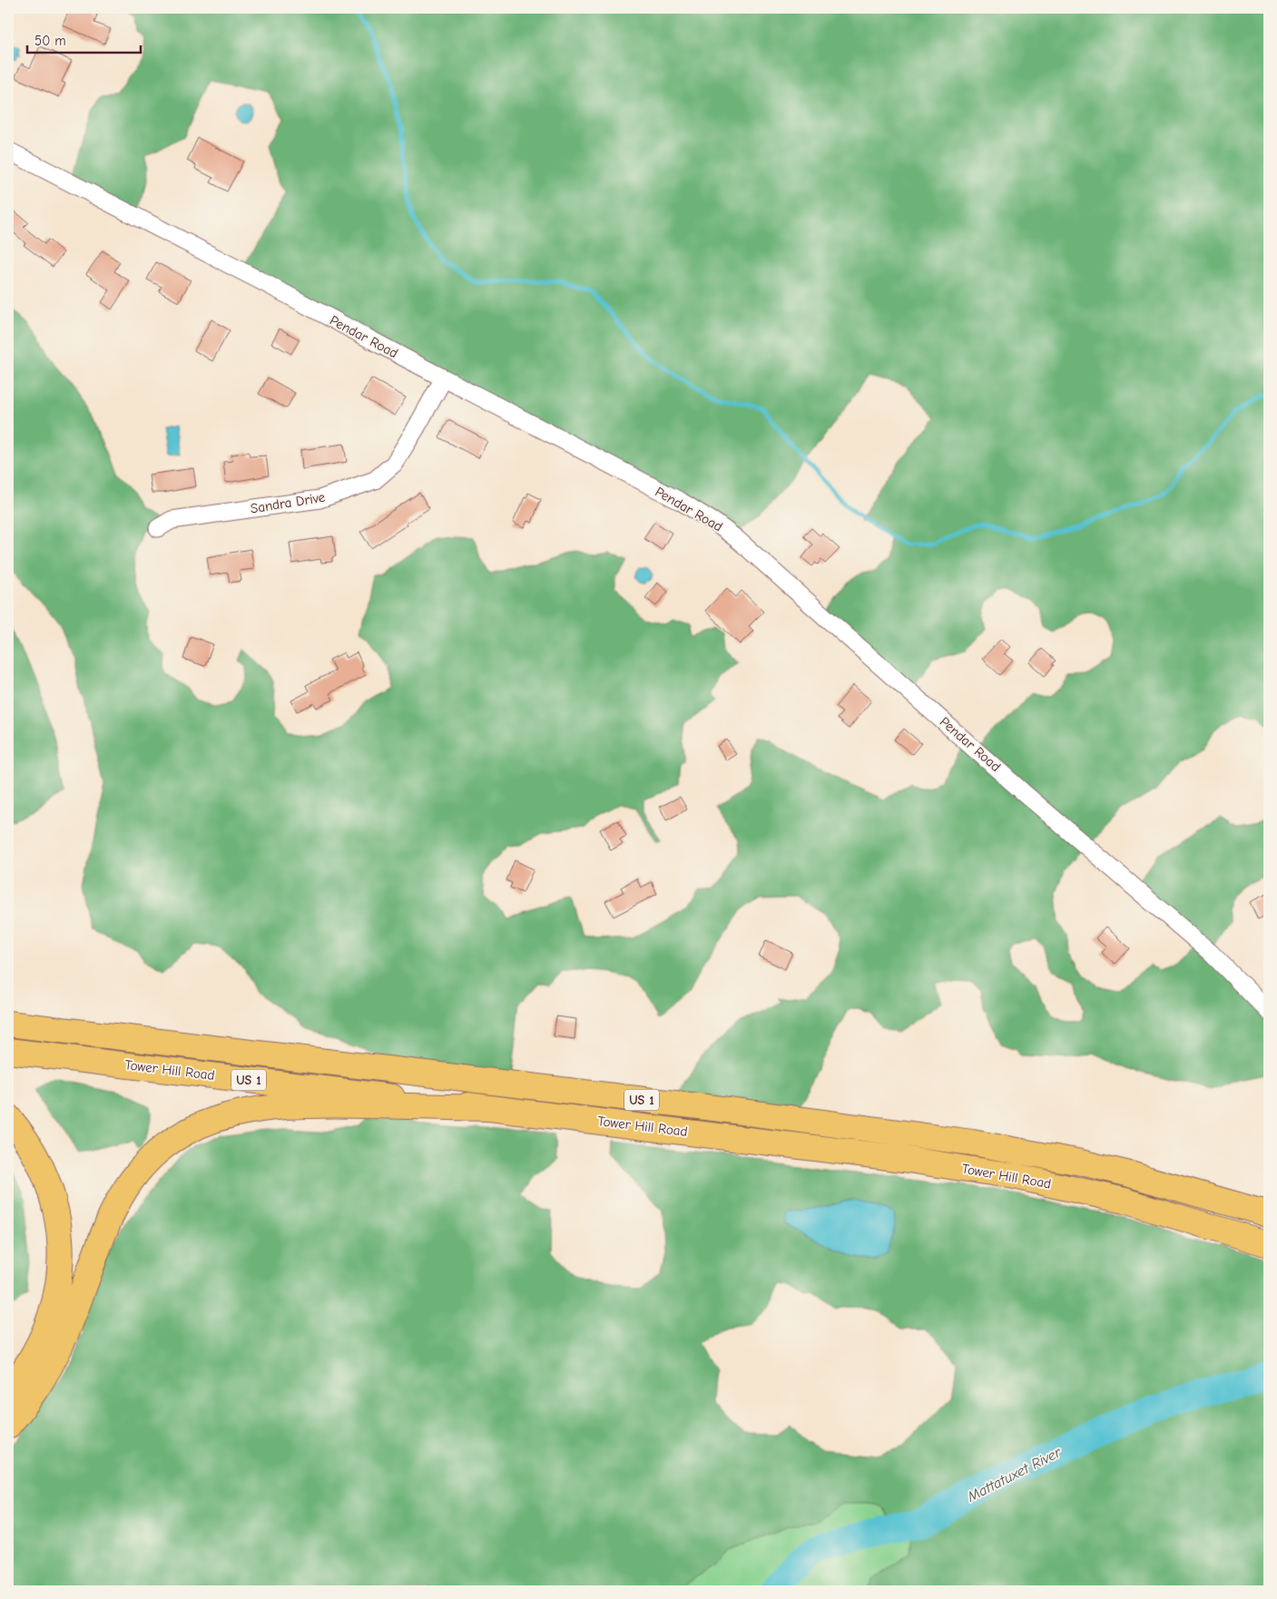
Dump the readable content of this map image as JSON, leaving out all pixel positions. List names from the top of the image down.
{
  "streets": {
    "highway": ["Tower Hill Road", "US 1"],
    "street": ["Pendar Road", "Sandra Drive"]
  },
  "crossings": [
    ["Pendar Road", "Sandra Drive"]
  ],
  "water": ["Mattatuxet River"],
  "scale_bar": "50 m"
}
